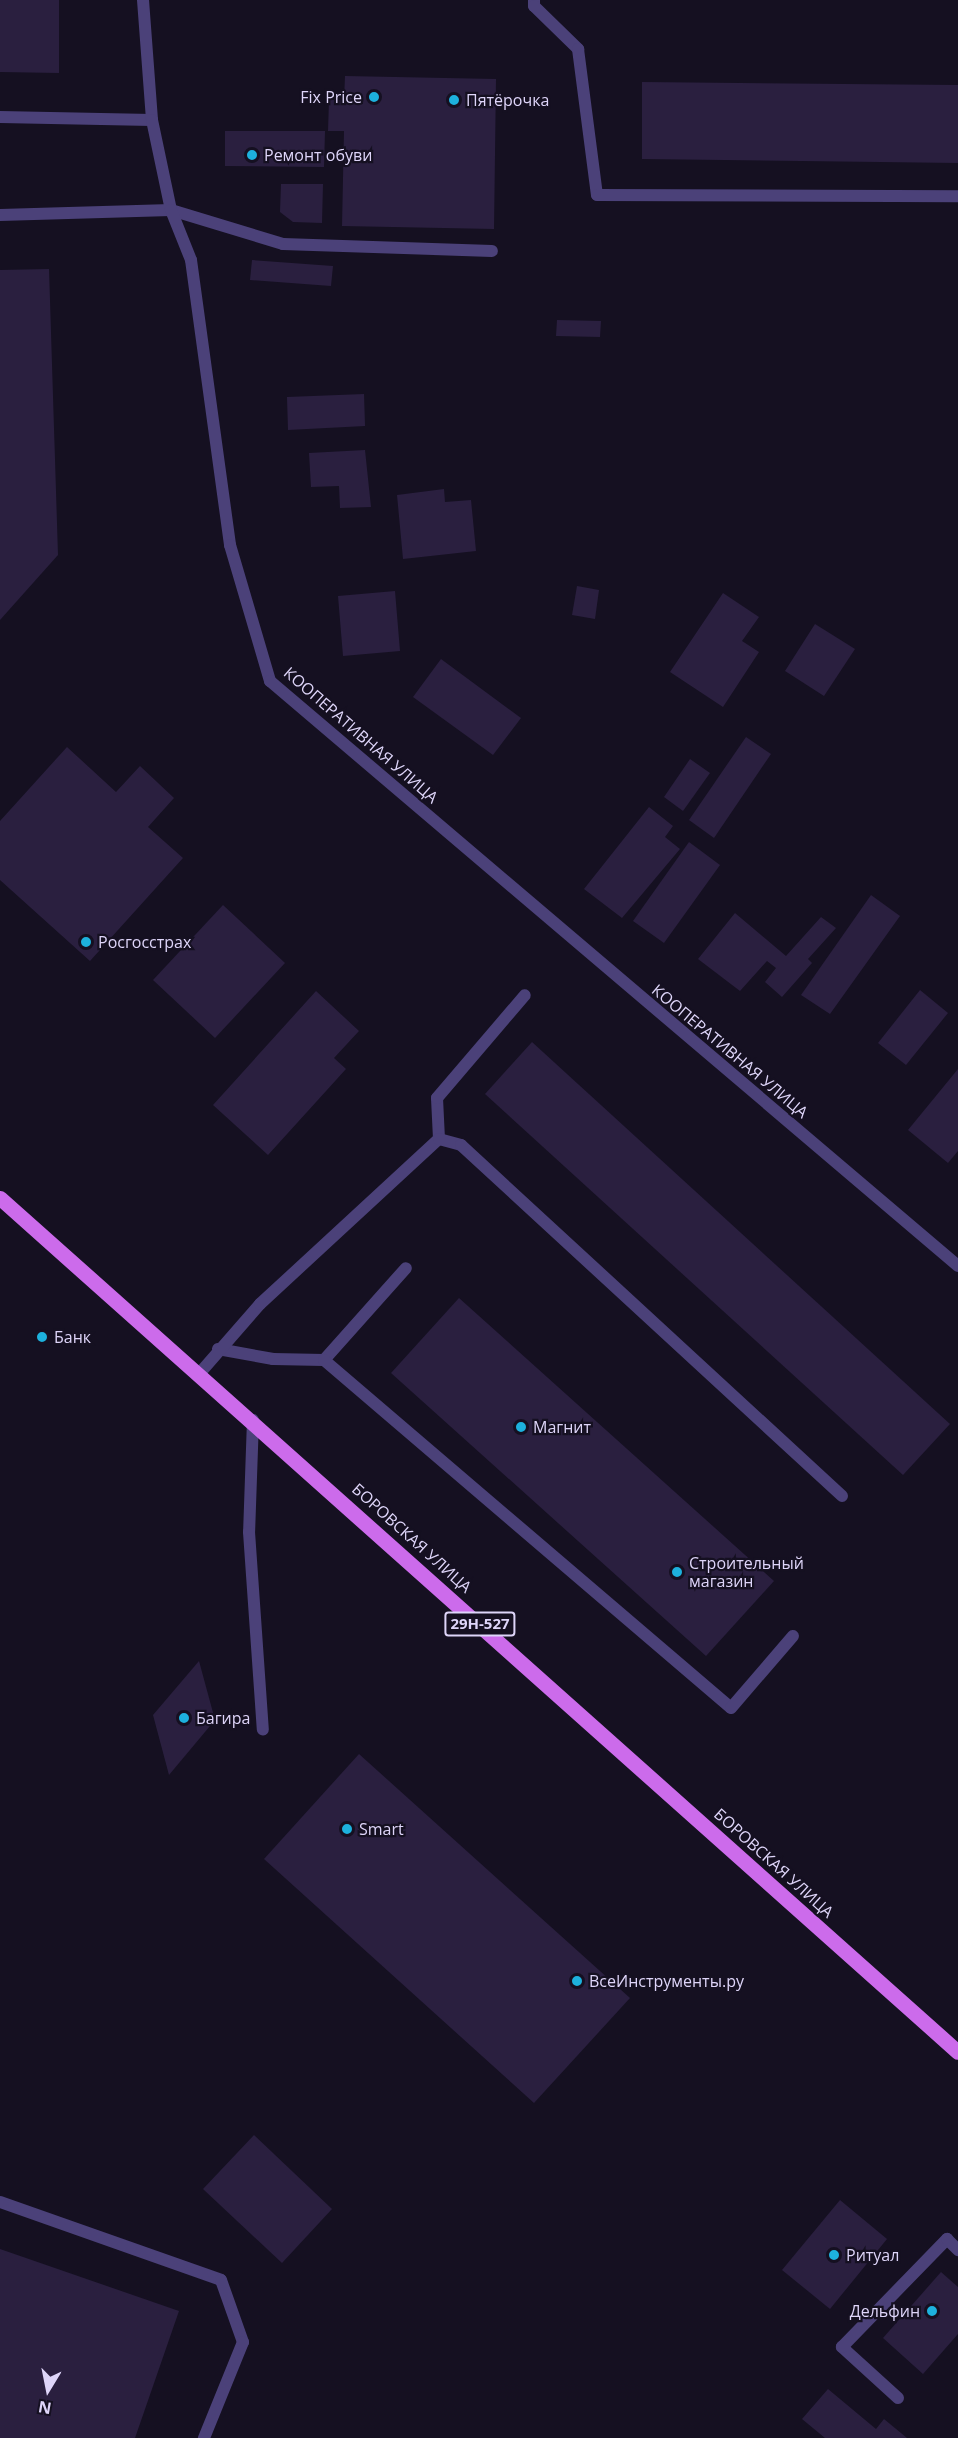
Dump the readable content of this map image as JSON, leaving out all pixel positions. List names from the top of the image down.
{
  "streets": {
    "main road": ["БОРОВСКАЯ УЛИЦА", "29Н-527"],
    "street": ["КООПЕРАТИВНАЯ УЛИЦА"]
  },
  "places": [
    "Fix Price",
    "Пятёрочка",
    "Ремонт обуви",
    "Росгосстрах",
    "Банк",
    "Магнит",
    "Строительный магазин",
    "Багира",
    "Smart",
    "ВсеИнструменты.ру",
    "Ритуал",
    "Дельфин"
  ],
  "north": "bottom"
}
